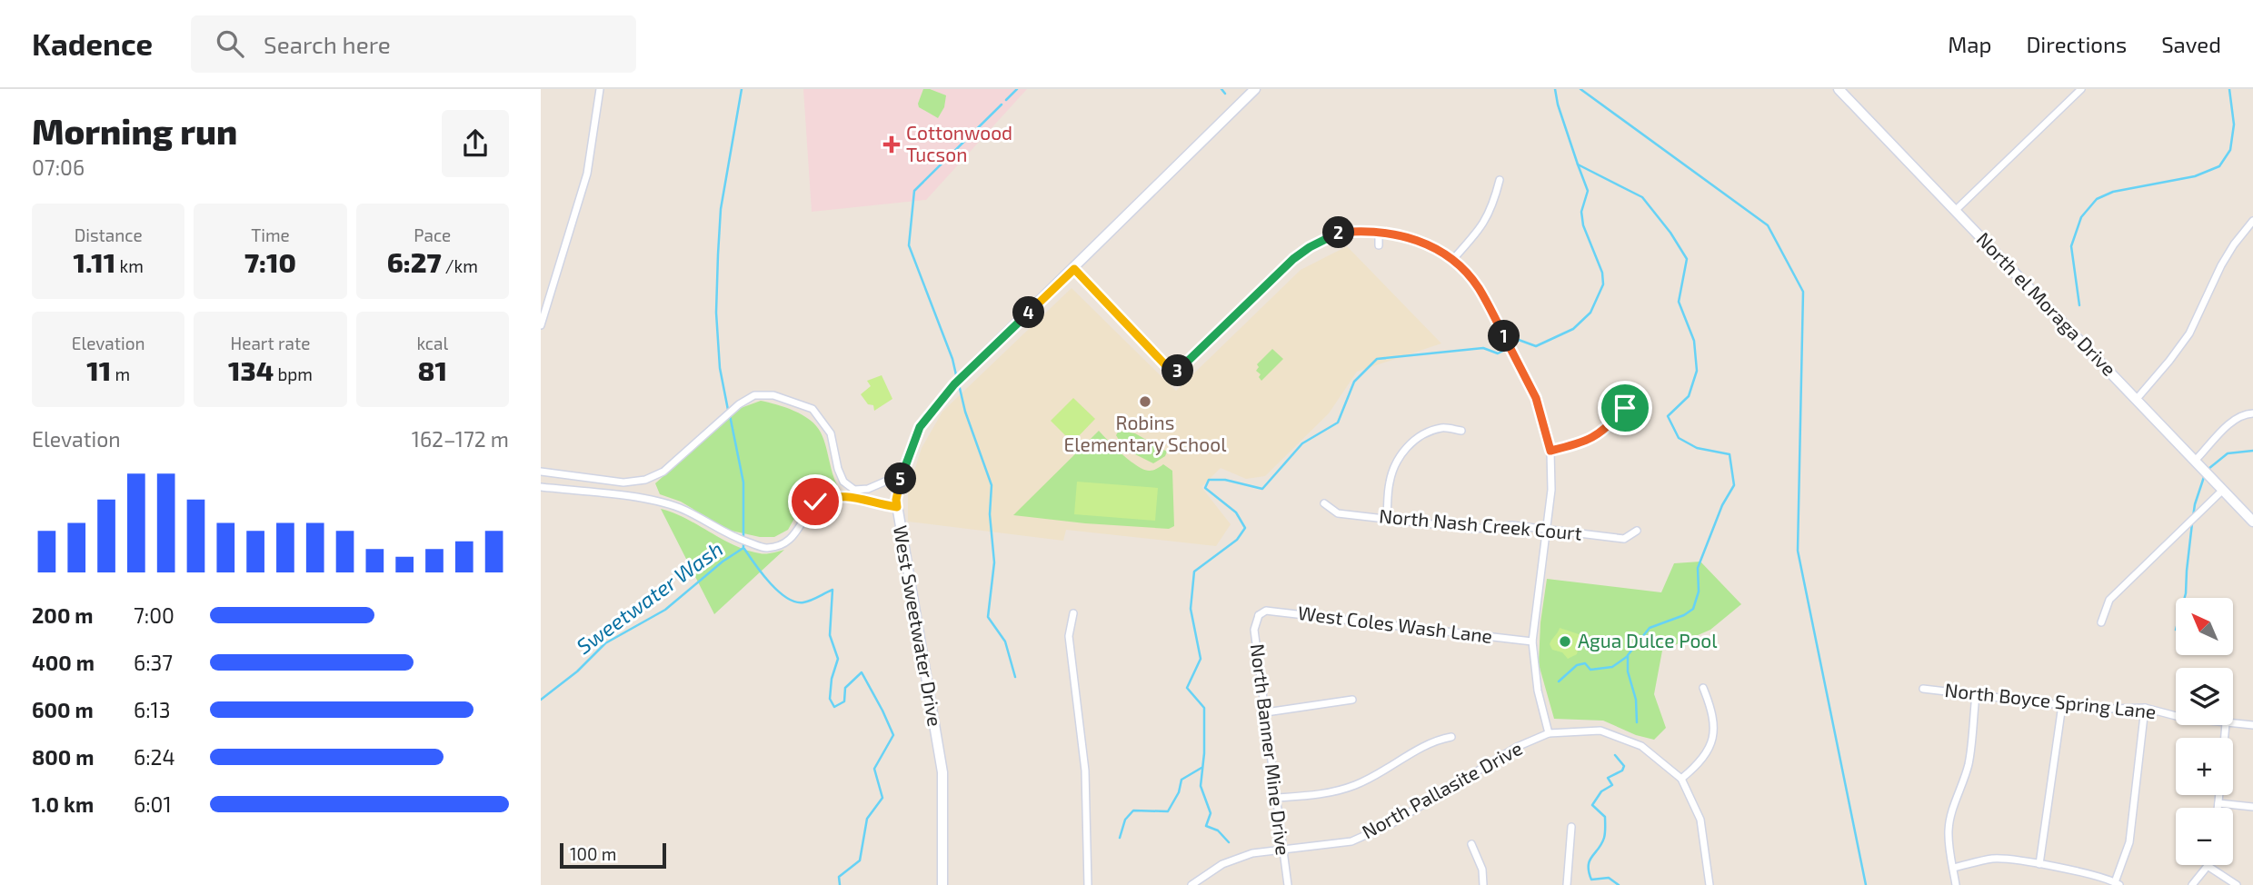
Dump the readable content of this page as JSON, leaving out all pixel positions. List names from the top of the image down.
{
  "streets": {
    "street": [
      "North el Moraga Drive",
      "North Nash Creek Court",
      "West Coles Wash Lane",
      "West Sweetwater Drive",
      "North Boyce Spring Lane",
      "North Banner Mine Drive",
      "North Pallasite Drive"
    ]
  },
  "crossings": [
    ["West Coles Wash Lane", "North Banner Mine Drive"],
    ["North Banner Mine Drive", "North Pallasite Drive"]
  ],
  "water": ["Sweetwater Wash"],
  "places": {
    "health": ["Cottonwood Tucson"],
    "other": ["Robins Elementary School", "Agua Dulce Pool"]
  },
  "scale_bar": "100 m",
  "north": "top left",
  "page": {
    "header": "Kadence",
    "search": "Search here",
    "nav": ["Map", "Directions", "Saved"],
    "heading": ["Morning run", "07:06"],
    "stats": [
      ["Distance", "1.11 km"],
      ["Time", "7:10"],
      ["Pace", "6:27 /km"],
      ["Elevation", "11 m"],
      ["Heart rate", "134 bpm"],
      ["kcal", "81"]
    ],
    "pins": [
      "2",
      "4",
      "1",
      "3",
      "5"
    ],
    "chart": ["Elevation", "162–172 m"],
    "list": [
      {
        "name": "200 m",
        "note": "7:00"
      },
      {
        "name": "400 m",
        "note": "6:37"
      },
      {
        "name": "600 m",
        "note": "6:13"
      },
      {
        "name": "800 m",
        "note": "6:24"
      },
      {
        "name": "1.0 km",
        "note": "6:01"
      }
    ],
    "map_buttons": ["+", "−"],
    "scale": "100 m"
  }
}
